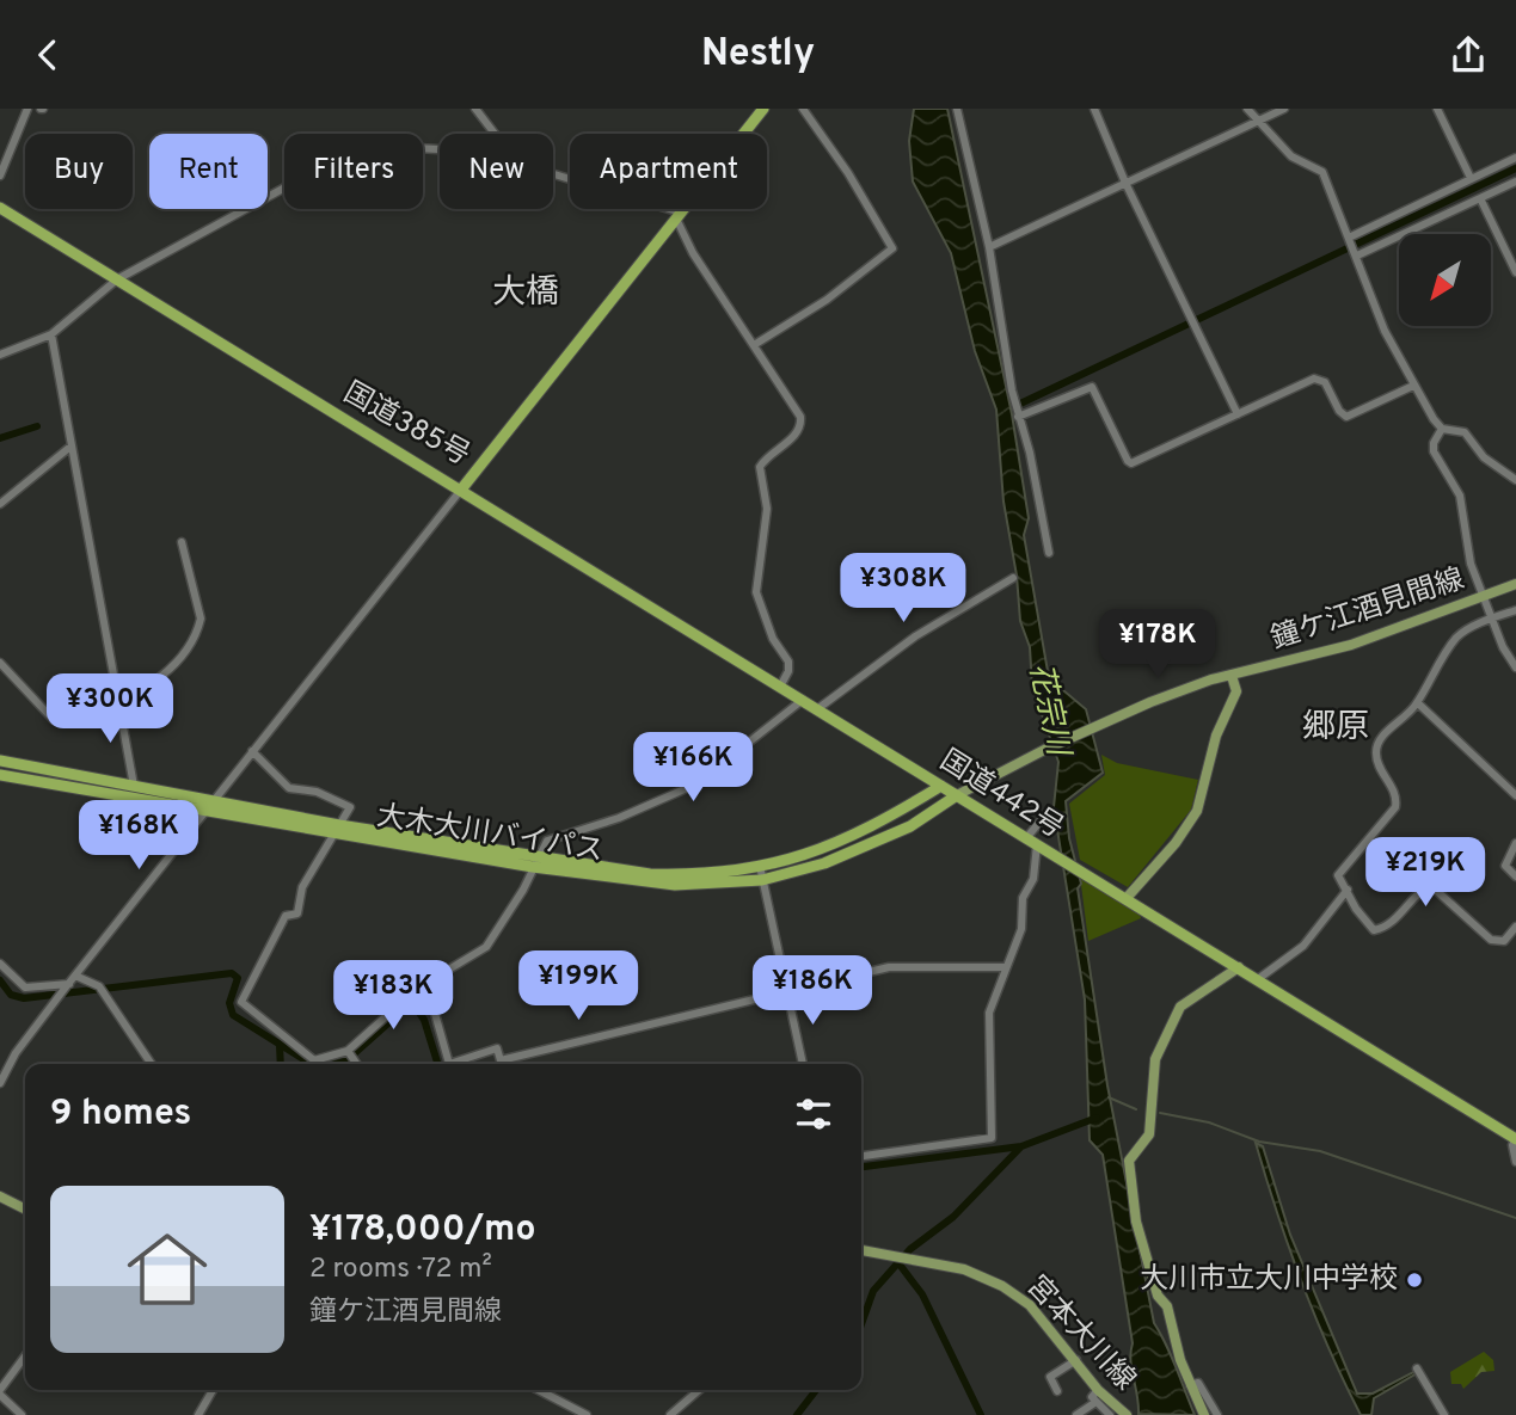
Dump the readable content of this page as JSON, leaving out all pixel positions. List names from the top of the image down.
{
  "streets": {
    "highway": ["国道385号", "国道442号", "大木大川バイパス"],
    "main road": ["鐘ケ江酒見間線", "宮本大川線"]
  },
  "crossings": [
    ["国道385号", "国道442号"],
    ["鐘ケ江酒見間線", "国道442号"],
    ["鐘ケ江酒見間線", "大木大川バイパス"],
    ["国道442号", "大木大川バイパス"]
  ],
  "districts": ["大橋", "郷原"],
  "water": ["花宗川"],
  "places": ["大川市立大川中学校"],
  "north": "bottom left",
  "page": {
    "header": "Nestly",
    "chip": [
      "Buy",
      "Rent",
      "Filters",
      "New",
      "Apartment"
    ],
    "price": [
      "¥308K",
      "¥178K",
      "¥300K",
      "¥166K",
      "¥168K",
      "¥219K",
      "¥199K",
      "¥186K",
      "¥183K"
    ],
    "heading": "9 homes",
    "list": [
      {
        "name": "¥178,000/mo",
        "note": "2 rooms · 72 m² · 鐘ケ江酒見間線"
      }
    ]
  }
}
